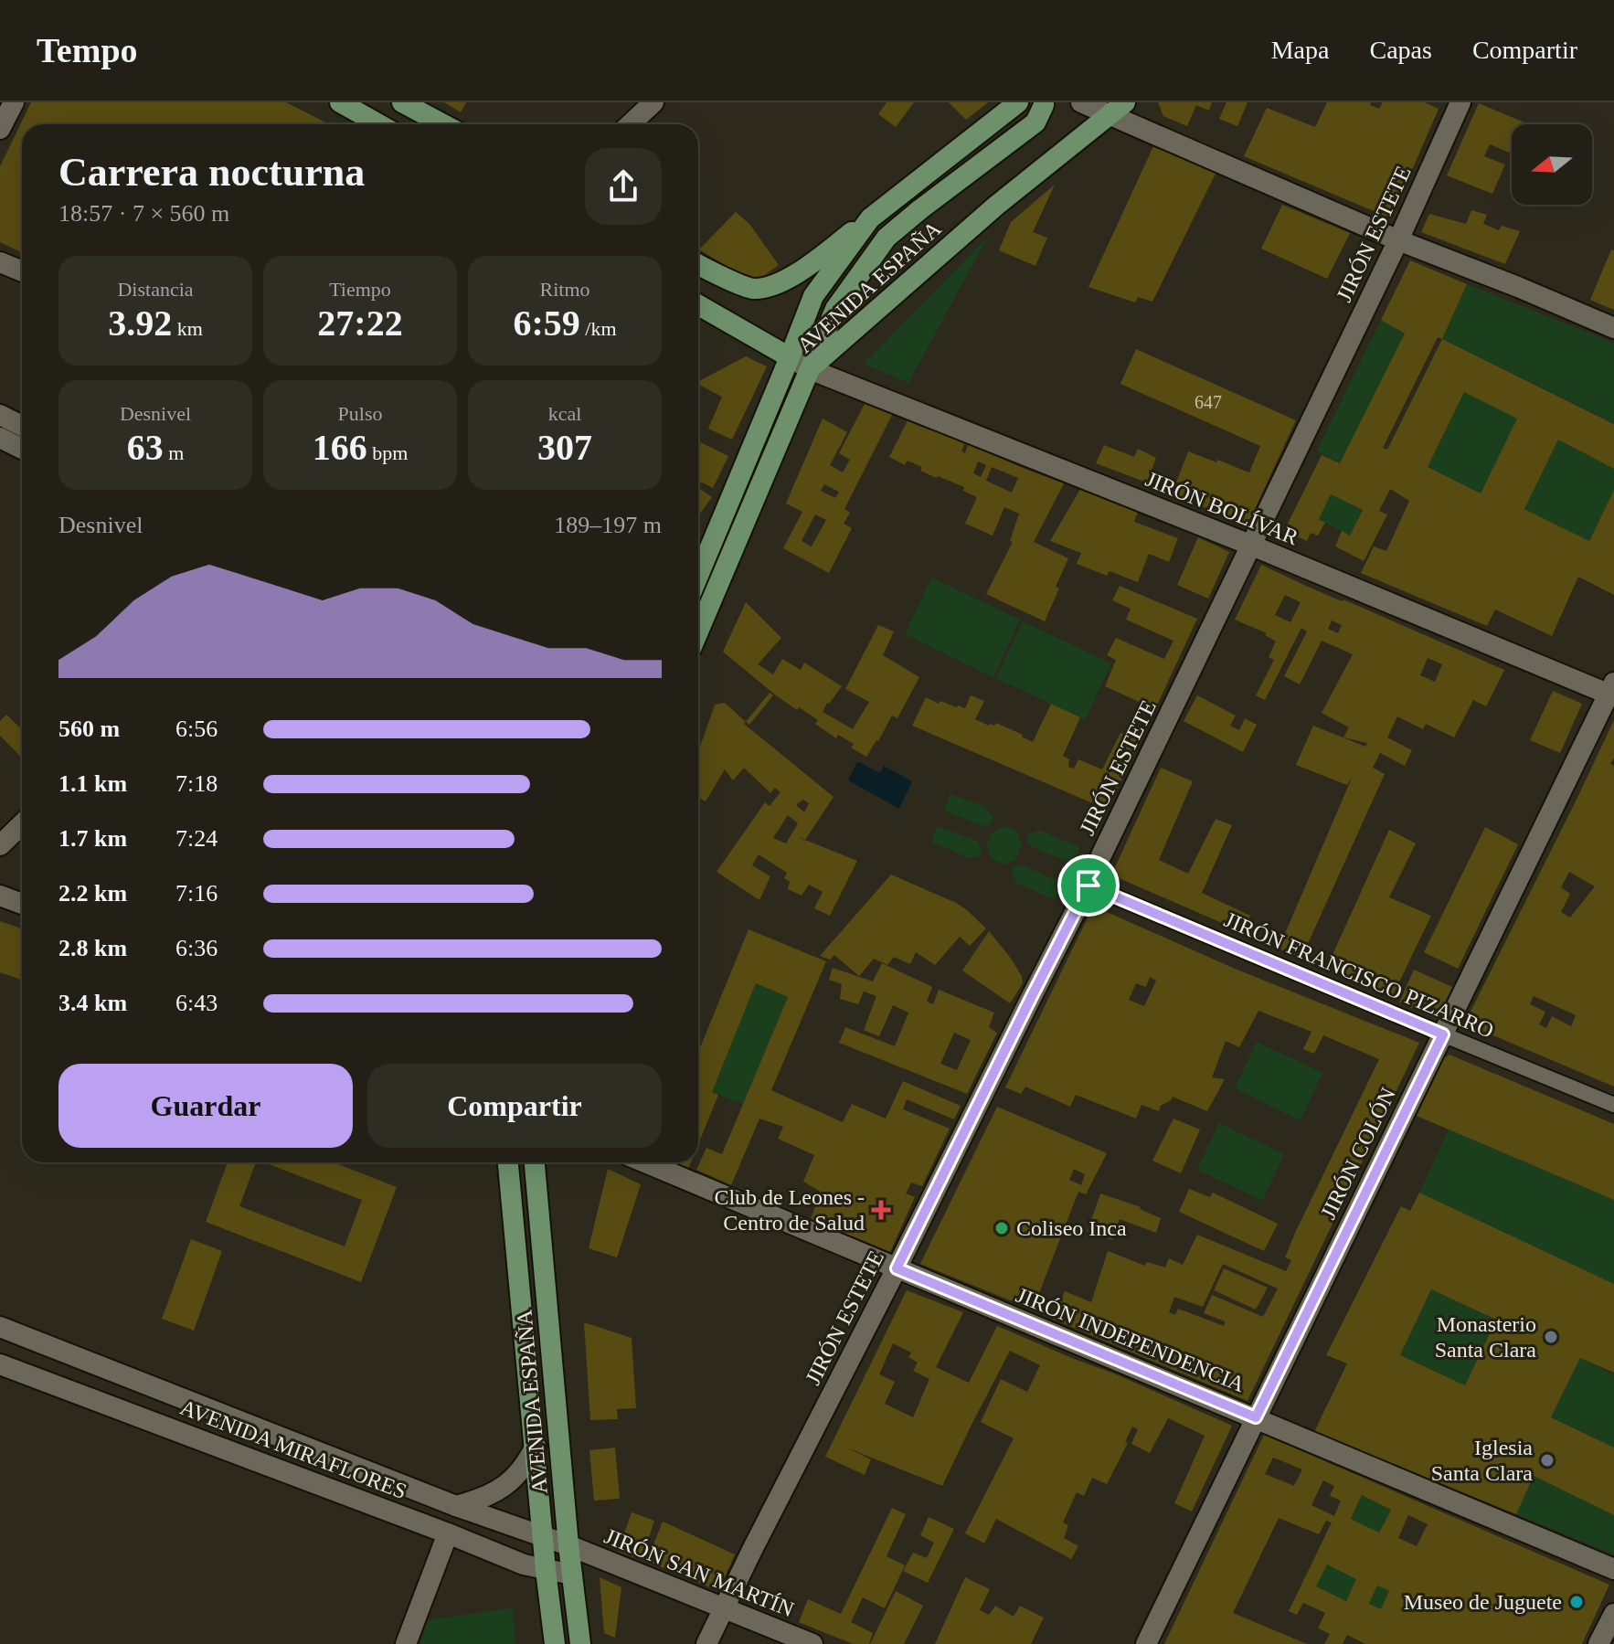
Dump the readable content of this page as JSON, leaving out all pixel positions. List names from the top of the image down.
{
  "streets": {
    "main road": ["AVENIDA ESPAÑA"],
    "street": [
      "JIRÓN ESTETE",
      "JIRÓN BOLÍVAR",
      "JIRÓN FRANCISCO PIZARRO",
      "JIRÓN COLÓN",
      "JIRÓN INDEPENDENCIA",
      "AVENIDA MIRAFLORES",
      "JIRÓN SAN MARTÍN"
    ]
  },
  "crossings": [
    ["JIRÓN ESTETE", "JIRÓN BOLÍVAR"],
    ["JIRÓN ESTETE", "JIRÓN FRANCISCO PIZARRO"],
    ["JIRÓN ESTETE", "JIRÓN INDEPENDENCIA"],
    ["JIRÓN ESTETE", "JIRÓN SAN MARTÍN"],
    ["AVENIDA ESPAÑA", "JIRÓN BOLÍVAR"],
    ["AVENIDA ESPAÑA", "AVENIDA MIRAFLORES"],
    ["AVENIDA ESPAÑA", "JIRÓN SAN MARTÍN"],
    ["JIRÓN BOLÍVAR", "JIRÓN COLÓN"],
    ["JIRÓN FRANCISCO PIZARRO", "JIRÓN COLÓN"],
    ["JIRÓN COLÓN", "JIRÓN INDEPENDENCIA"],
    ["AVENIDA MIRAFLORES", "JIRÓN SAN MARTÍN"]
  ],
  "places": {
    "health": ["Club de Leones - Centro de Salud"],
    "other": [
      "Coliseo Inca",
      "Monasterio Santa Clara",
      "Iglesia Santa Clara",
      "Museo de Juguete"
    ]
  },
  "house_numbers": ["647"],
  "north": "left",
  "page": {
    "header": "Tempo",
    "nav": ["Mapa", "Capas", "Compartir"],
    "heading": ["Carrera nocturna", "18:57 · 7 × 560 m"],
    "stats": [
      ["Distancia", "3.92 km"],
      ["Tiempo", "27:22"],
      ["Ritmo", "6:59 /km"],
      ["Desnivel", "63 m"],
      ["Pulso", "166 bpm"],
      ["kcal", "307"]
    ],
    "chart": ["Desnivel", "189–197 m"],
    "list": [
      {
        "name": "560 m",
        "note": "6:56"
      },
      {
        "name": "1.1 km",
        "note": "7:18"
      },
      {
        "name": "1.7 km",
        "note": "7:24"
      },
      {
        "name": "2.2 km",
        "note": "7:16"
      },
      {
        "name": "2.8 km",
        "note": "6:36"
      },
      {
        "name": "3.4 km",
        "note": "6:43"
      }
    ],
    "buttons": ["Guardar", "Compartir"]
  }
}
